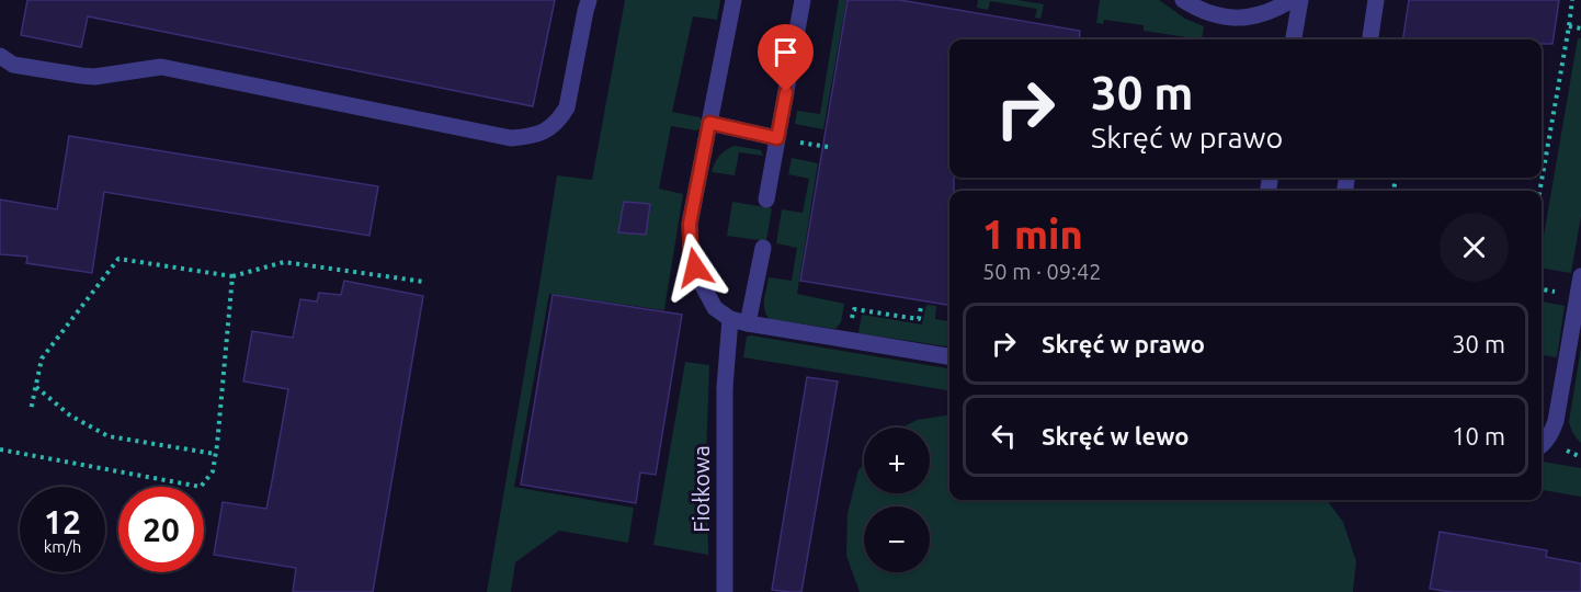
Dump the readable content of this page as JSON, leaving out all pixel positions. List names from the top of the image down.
{
  "streets": {
    "street": ["Fiołkowa"]
  },
  "page": {
    "turn": ["30 m", "Skręć w prawo"],
    "heading": ["1 min", "50 m · 09:42"],
    "list": [
      {
        "name": "Skręć w prawo",
        "value": "30 m"
      },
      {
        "name": "Skręć w lewo",
        "value": "10 m"
      }
    ],
    "map_buttons": ["+", "−"],
    "speed": "12 km/h",
    "limit": "20"
  }
}
